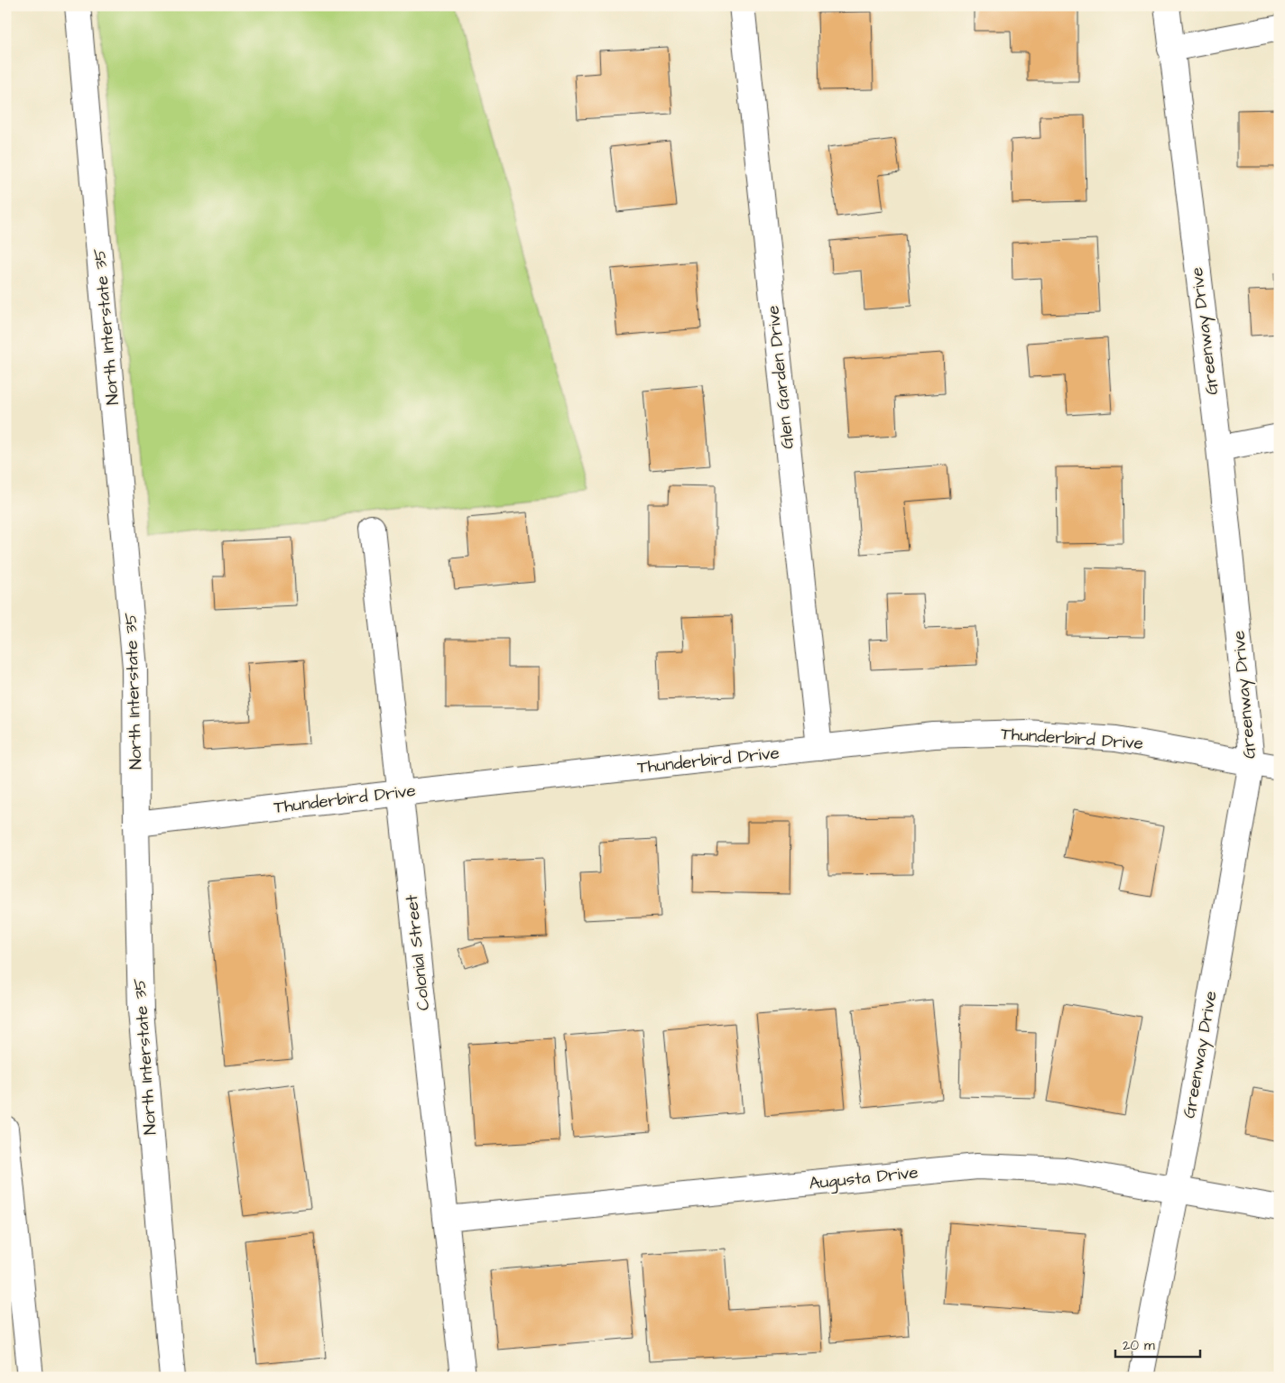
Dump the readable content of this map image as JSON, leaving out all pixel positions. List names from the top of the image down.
{
  "streets": {
    "main road": [
      "North Interstate 35",
      "Greenway Drive",
      "Glen Garden Drive",
      "Thunderbird Drive",
      "Colonial Street",
      "Augusta Drive"
    ]
  },
  "crossings": [
    ["North Interstate 35", "Thunderbird Drive"],
    ["Greenway Drive", "Thunderbird Drive"],
    ["Greenway Drive", "Augusta Drive"],
    ["Glen Garden Drive", "Thunderbird Drive"],
    ["Thunderbird Drive", "Colonial Street"],
    ["Colonial Street", "Augusta Drive"]
  ],
  "scale_bar": "20 m"
}
